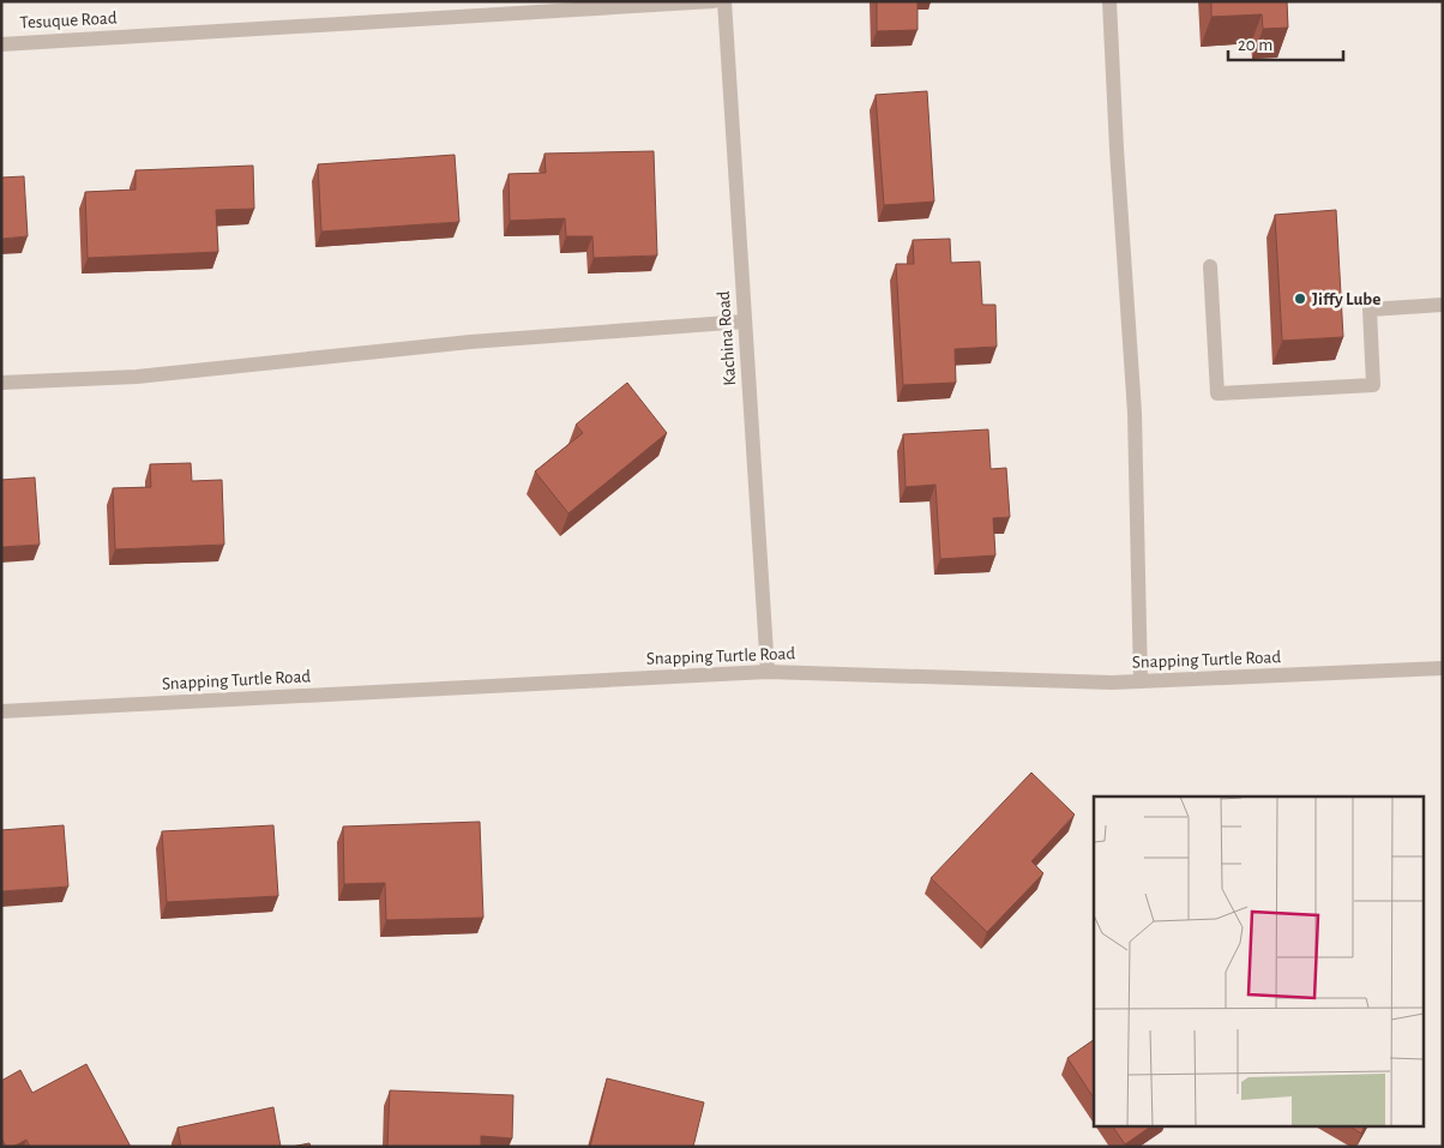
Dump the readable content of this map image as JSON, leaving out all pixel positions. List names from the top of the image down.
{
  "streets": {
    "street": ["Tesuque Road", "Kachina Road", "Snapping Turtle Road"]
  },
  "crossings": [
    ["Kachina Road", "Snapping Turtle Road"]
  ],
  "places": ["Jiffy Lube"],
  "scale_bar": "20 m"
}
